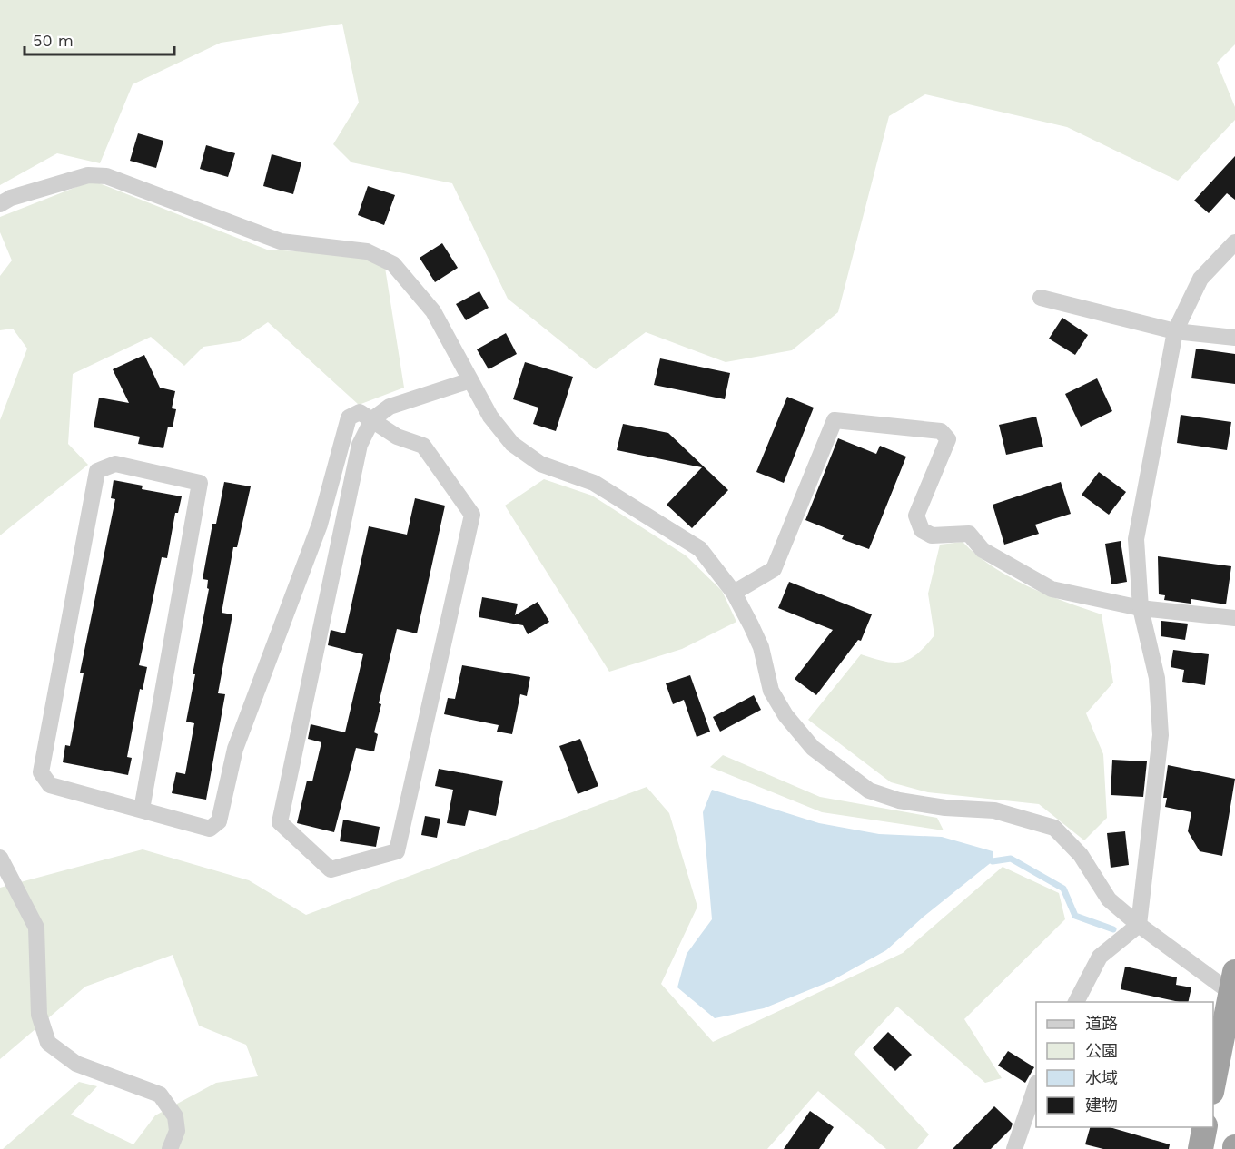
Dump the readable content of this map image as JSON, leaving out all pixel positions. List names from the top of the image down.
{
  "legend": [
    "道路",
    "公園",
    "水域",
    "建物"
  ],
  "scale_bar": "50 m"
}
